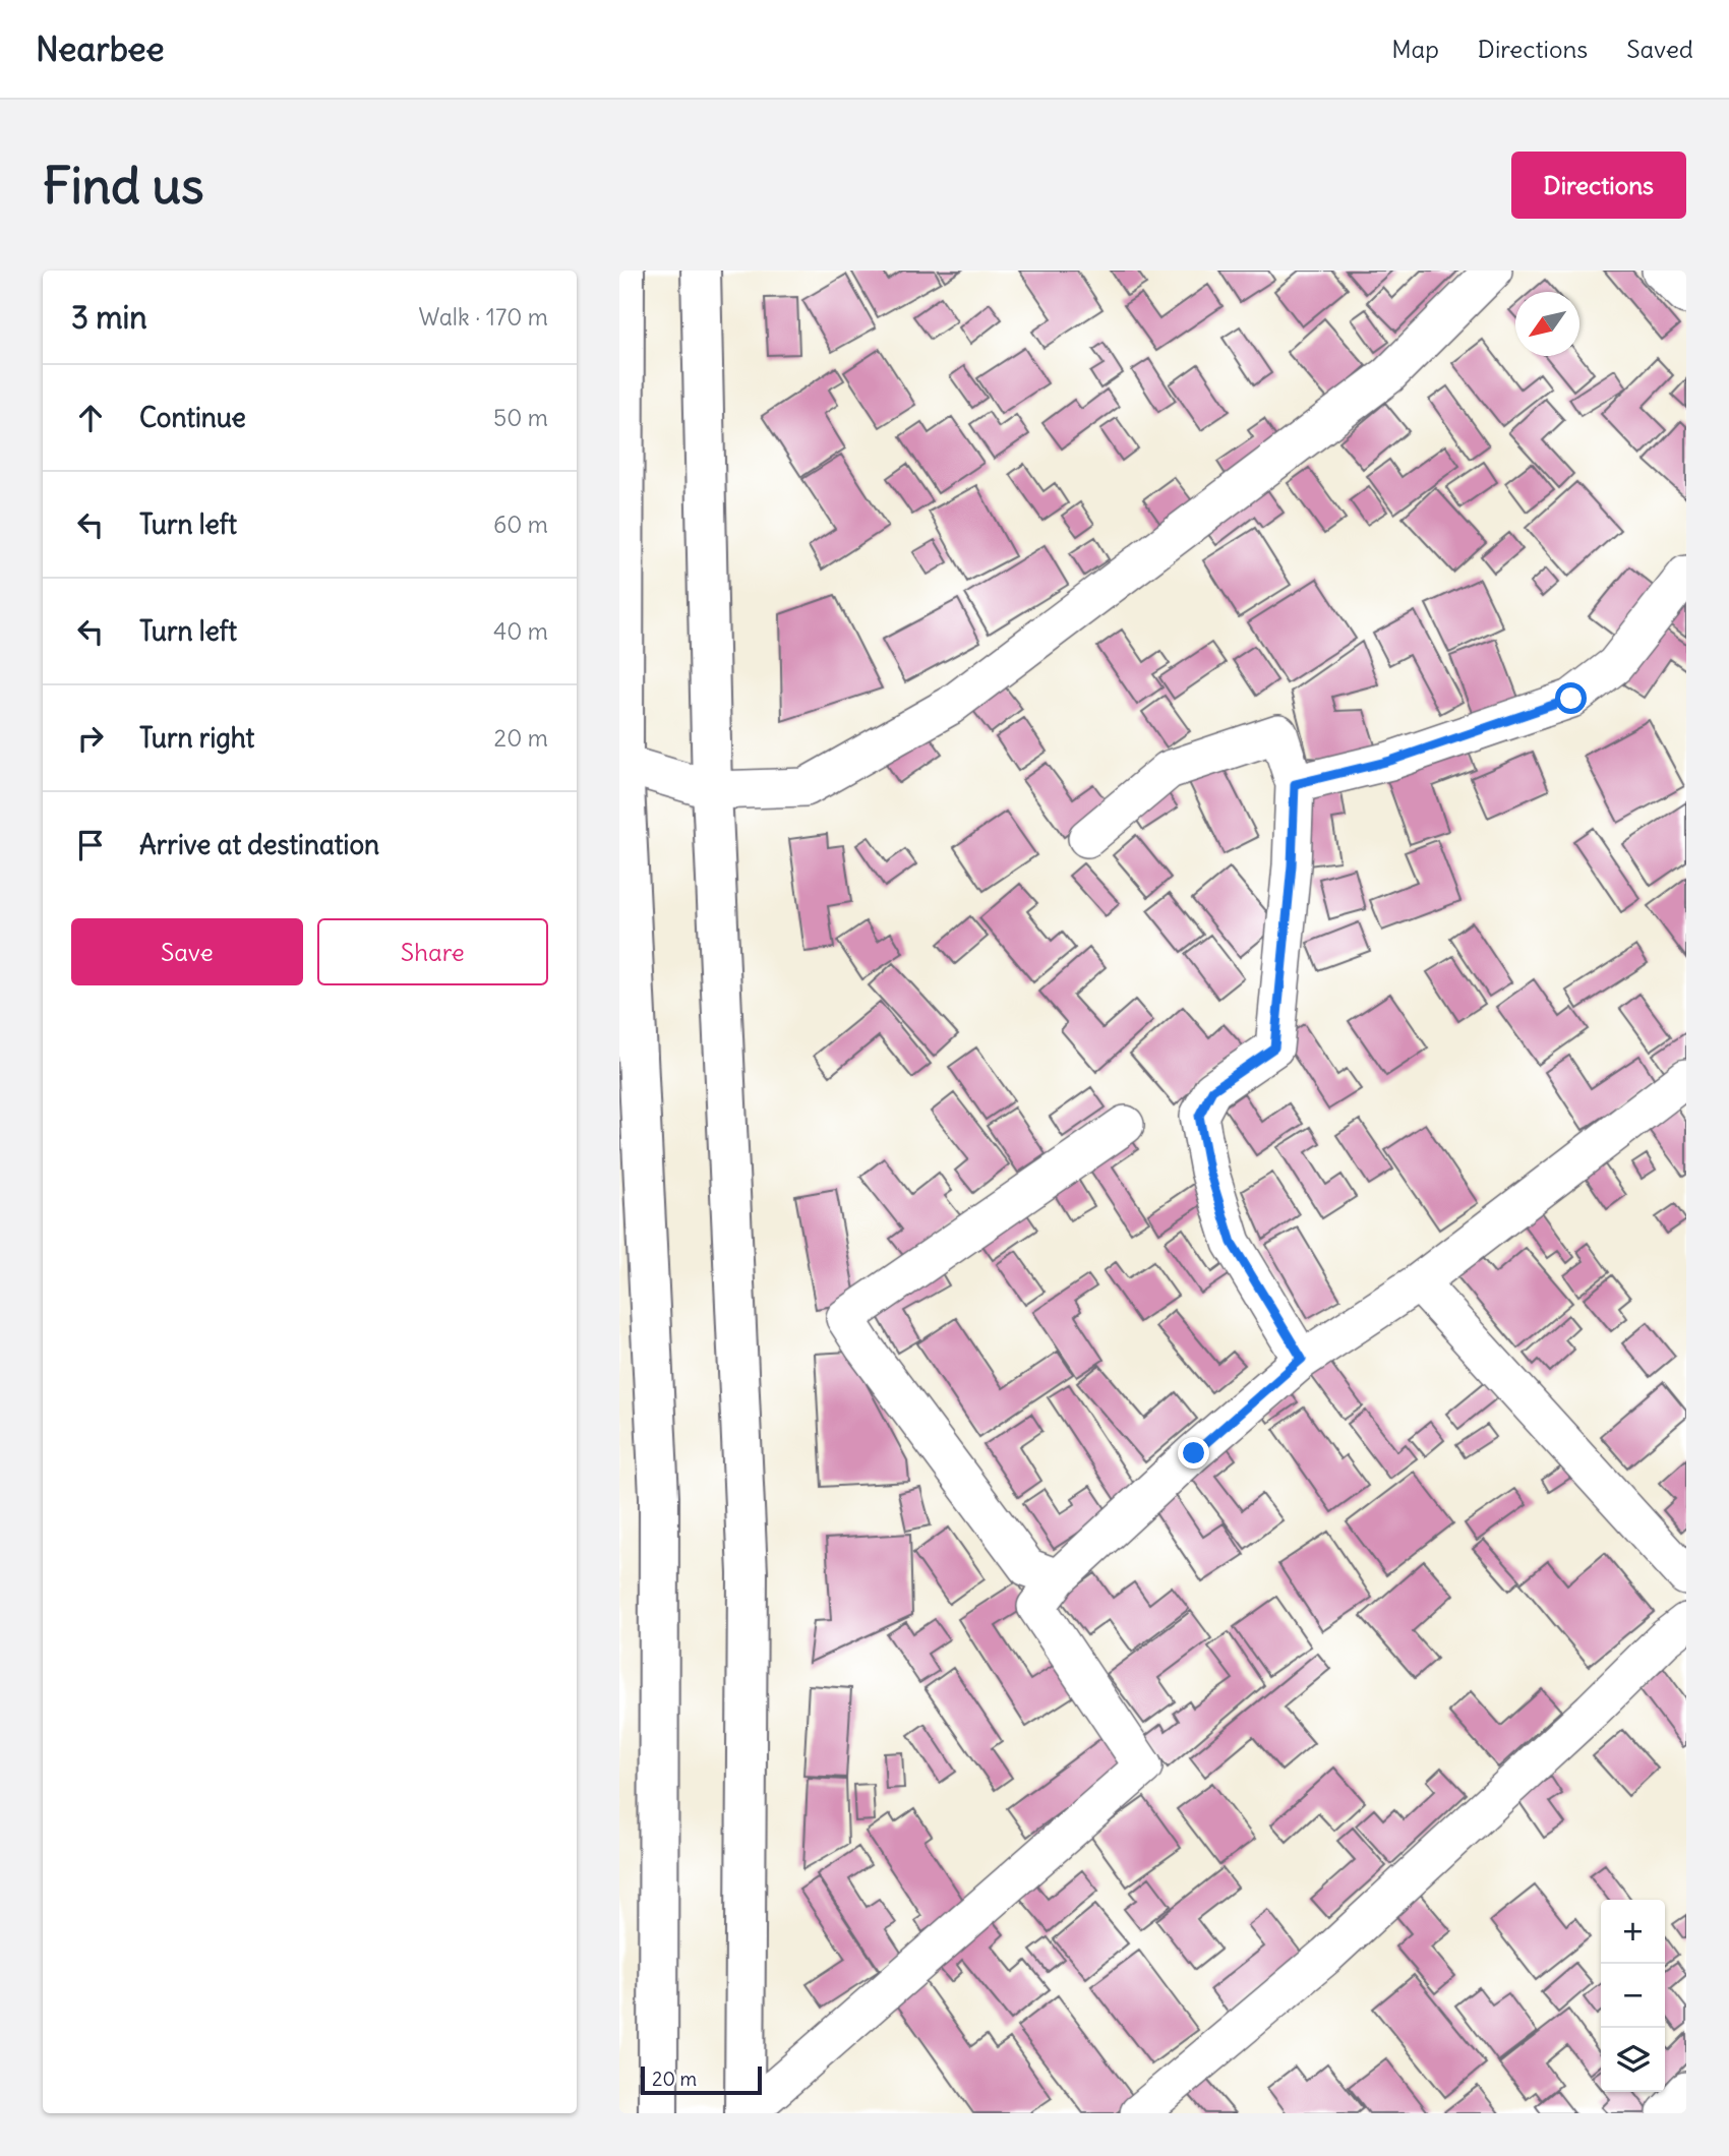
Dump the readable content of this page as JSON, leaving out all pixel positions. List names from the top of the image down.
{
  "scale_bar": "20 m",
  "north": "bottom left",
  "page": {
    "header": "Nearbee",
    "nav": ["Map", "Directions", "Saved"],
    "buttons": [
      "Directions",
      ["Save", "Share"]
    ],
    "title": "Find us",
    "heading": ["3 min", "Walk · 170 m"],
    "list": [
      ["Continue", "50 m"],
      ["Turn left", "60 m"],
      ["Turn left", "40 m"],
      ["Turn right", "20 m"],
      "Arrive at destination"
    ],
    "map_buttons": ["+", "−"],
    "scale": "20 m"
  }
}
